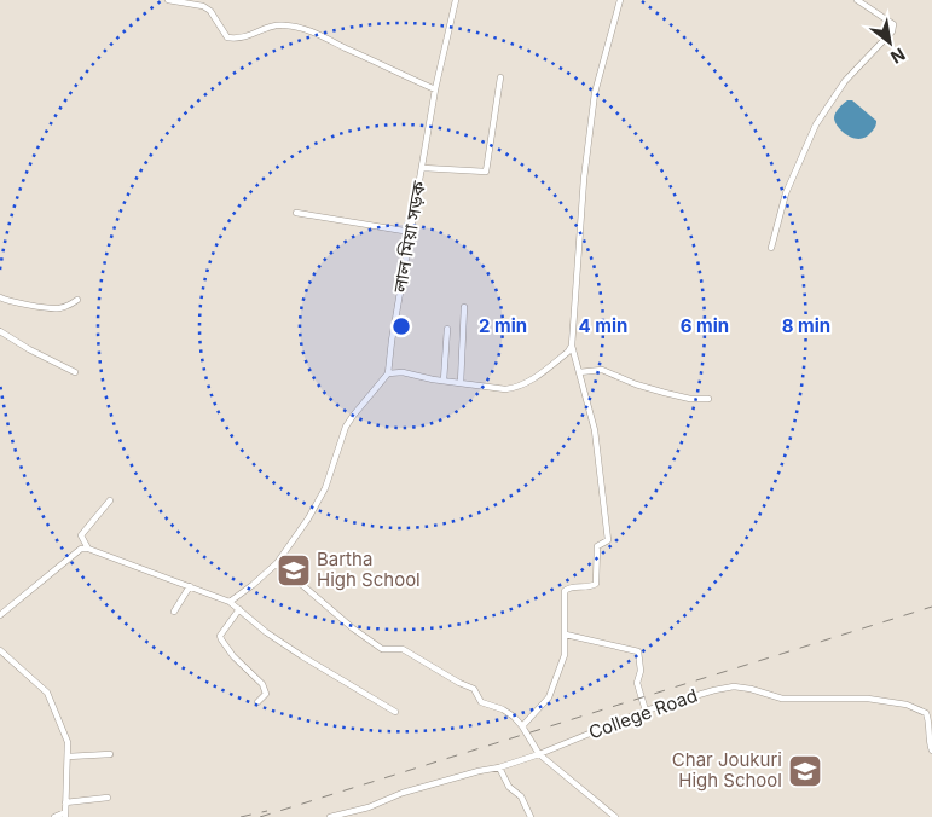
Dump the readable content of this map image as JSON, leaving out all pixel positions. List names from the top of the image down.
{
  "streets": {
    "street": ["লাল মিয়া সড়ক", "College Road"]
  },
  "places": {
    "school or university": ["Bartha High School", "Char Joukuri High School"]
  },
  "north": "bottom right",
  "rings": [
    "2 min",
    "4 min",
    "6 min",
    "8 min"
  ]
}
